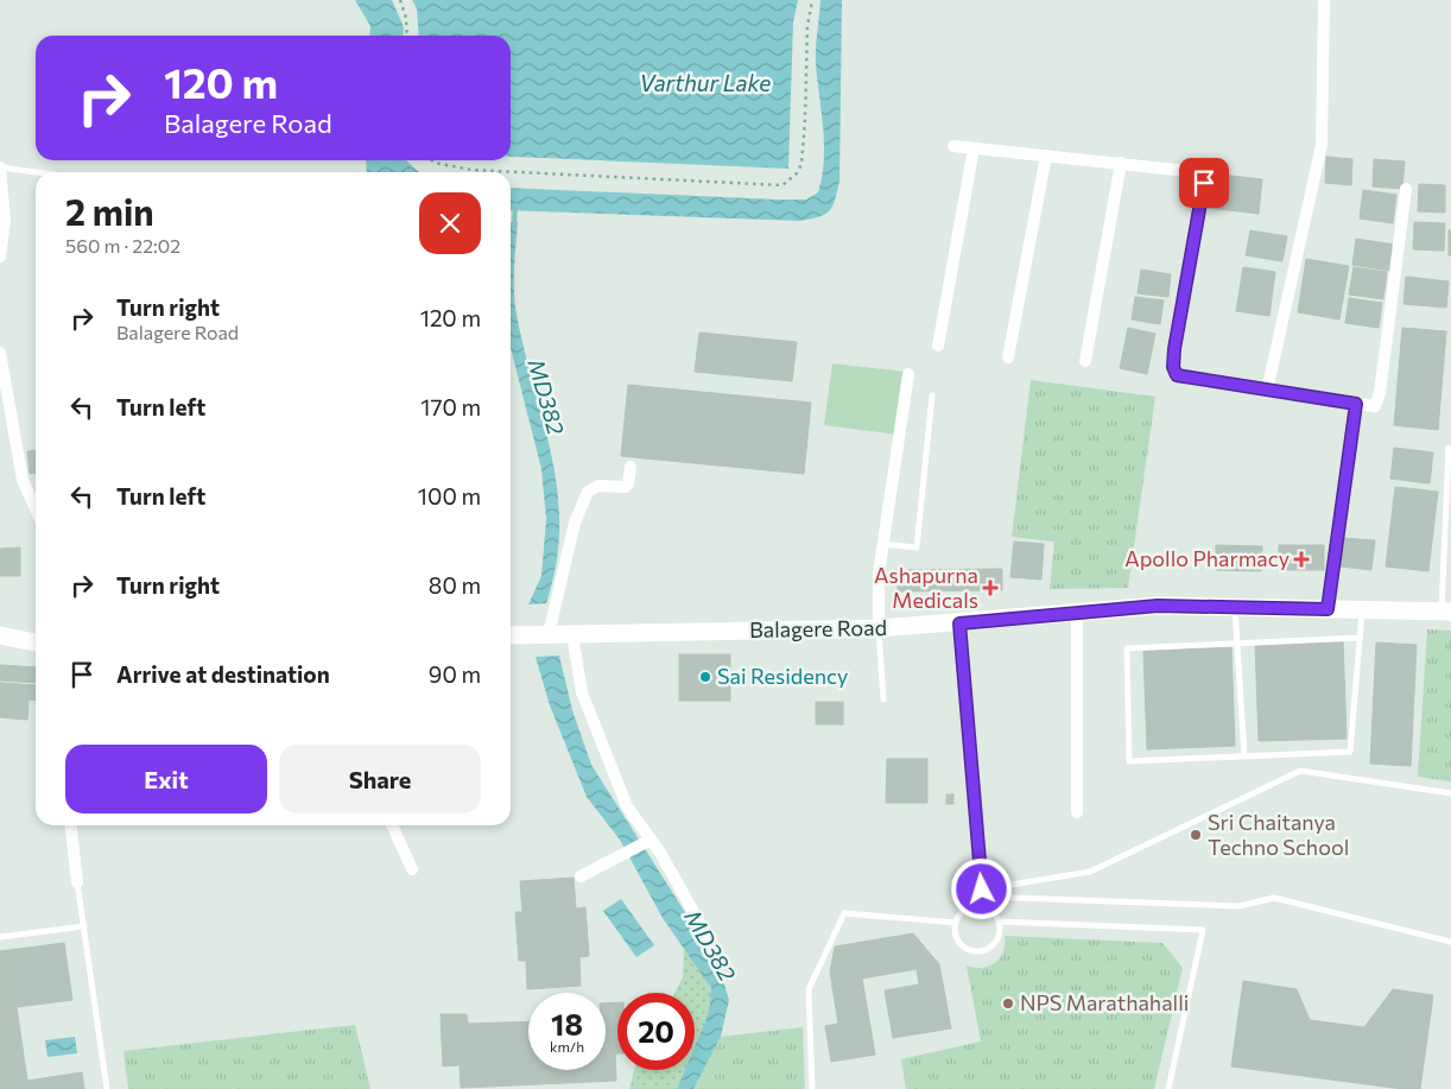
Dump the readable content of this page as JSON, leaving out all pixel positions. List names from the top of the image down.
{
  "streets": {
    "street": ["Balagere Road"]
  },
  "water": ["Varthur Lake", "MD382"],
  "places": {
    "health": ["Apollo Pharmacy", "Ashapurna Medicals"],
    "other": ["Sai Residency", "Sri Chaitanya Techno School", "NPS Marathahalli"]
  },
  "page": {
    "turn": ["120 m", "Balagere Road"],
    "heading": ["2 min", "560 m · 22:02"],
    "list": [
      {
        "name": "Turn right",
        "note": "Balagere Road",
        "value": "120 m"
      },
      {
        "name": "Turn left",
        "value": "170 m"
      },
      {
        "name": "Turn left",
        "value": "100 m"
      },
      {
        "name": "Turn right",
        "value": "80 m"
      },
      {
        "name": "Arrive at destination",
        "value": "90 m"
      }
    ],
    "buttons": ["Exit", "Share"],
    "speed": "18 km/h",
    "limit": "20"
  }
}
